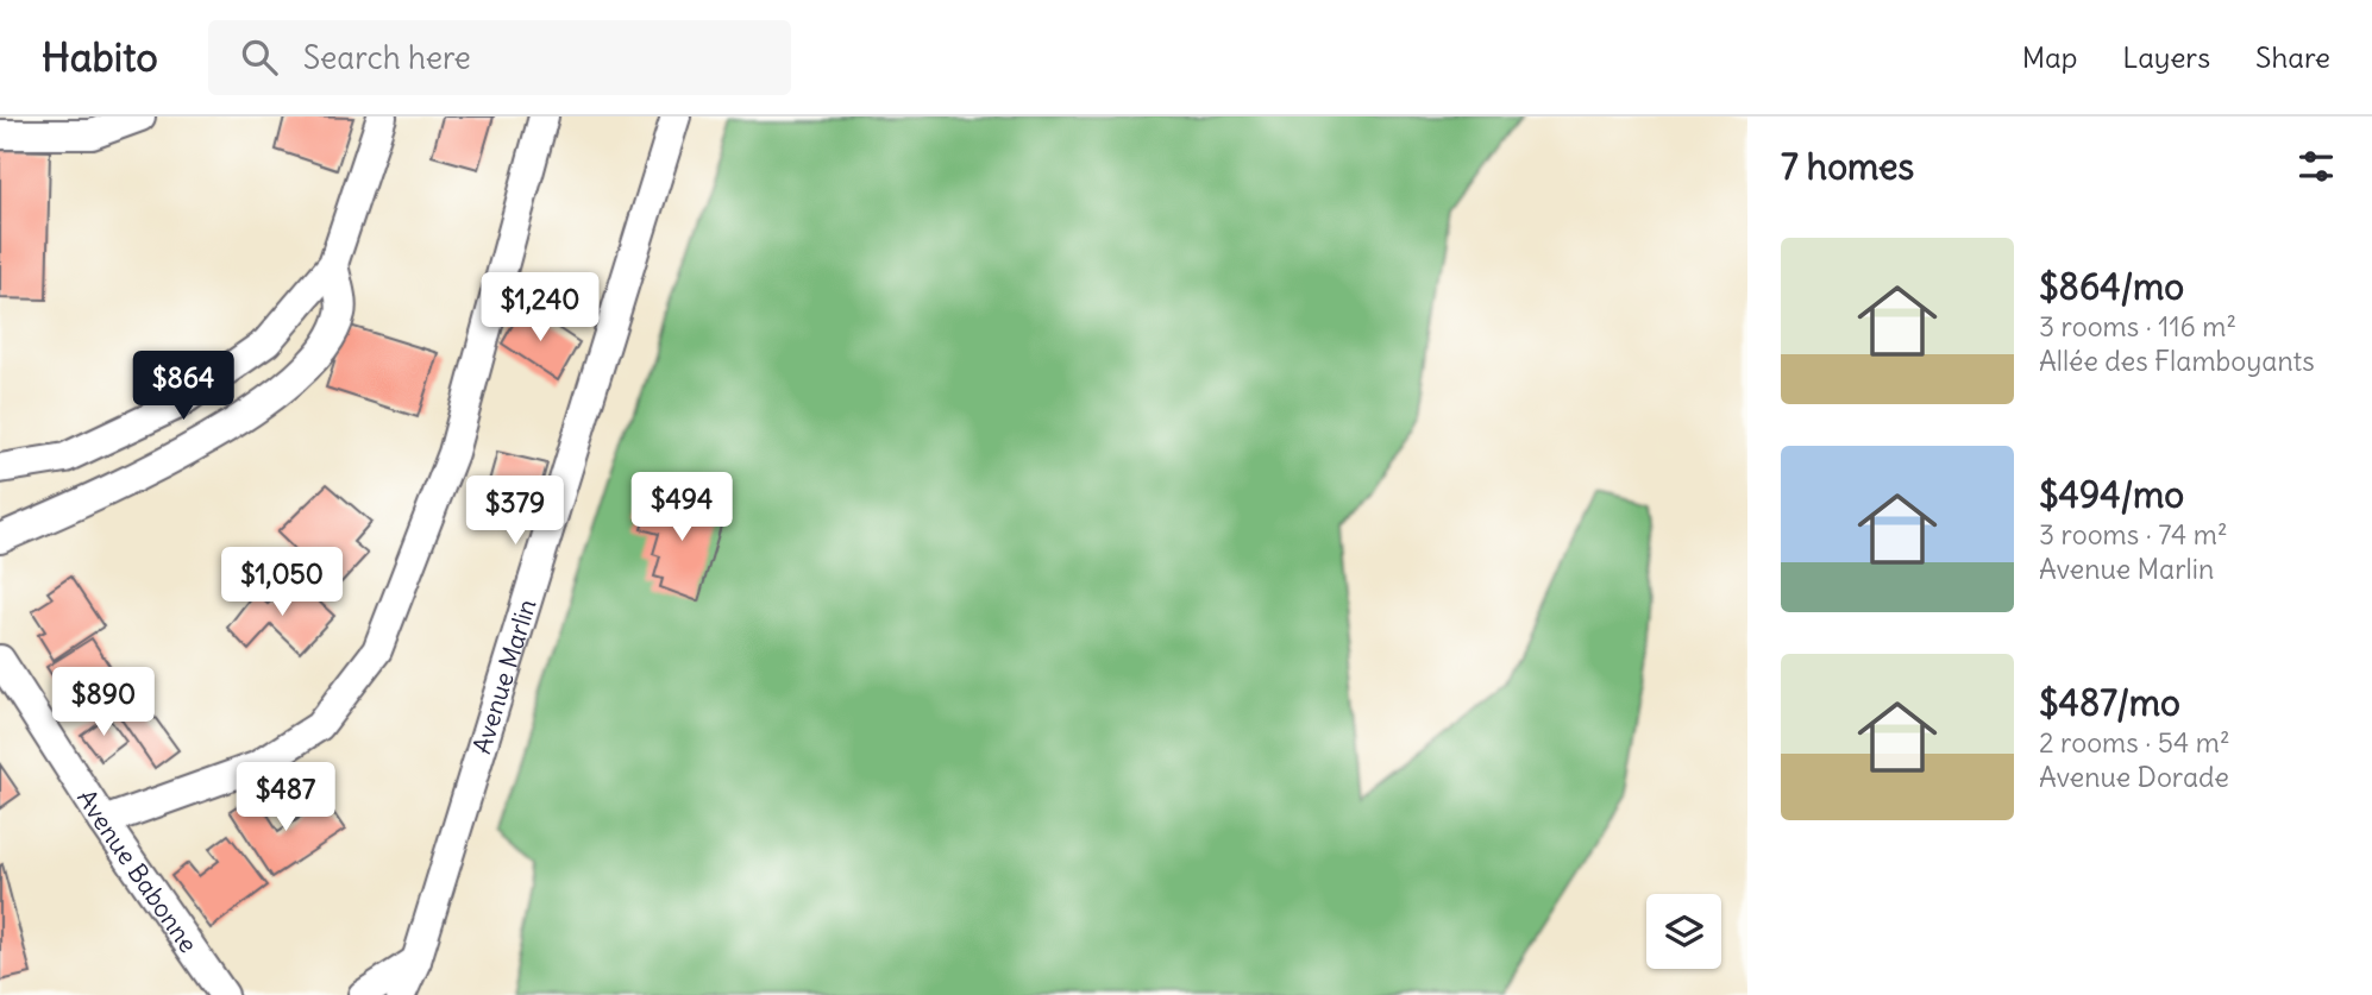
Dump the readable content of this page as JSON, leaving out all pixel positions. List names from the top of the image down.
{
  "streets": {
    "street": ["Avenue Marlin", "Avenue Babonne"]
  },
  "page": {
    "header": "Habito",
    "search": "Search here",
    "nav": ["Map", "Layers", "Share"],
    "heading": "7 homes",
    "list": [
      {
        "name": "$864/mo",
        "note": "3 rooms · 116 m² · Allée des Flamboyants"
      },
      {
        "name": "$494/mo",
        "note": "3 rooms · 74 m² · Avenue Marlin"
      },
      {
        "name": "$487/mo",
        "note": "2 rooms · 54 m² · Avenue Dorade"
      }
    ],
    "price": [
      "$1,240",
      "$864",
      "$494",
      "$379",
      "$1,050",
      "$890",
      "$487"
    ]
  }
}
